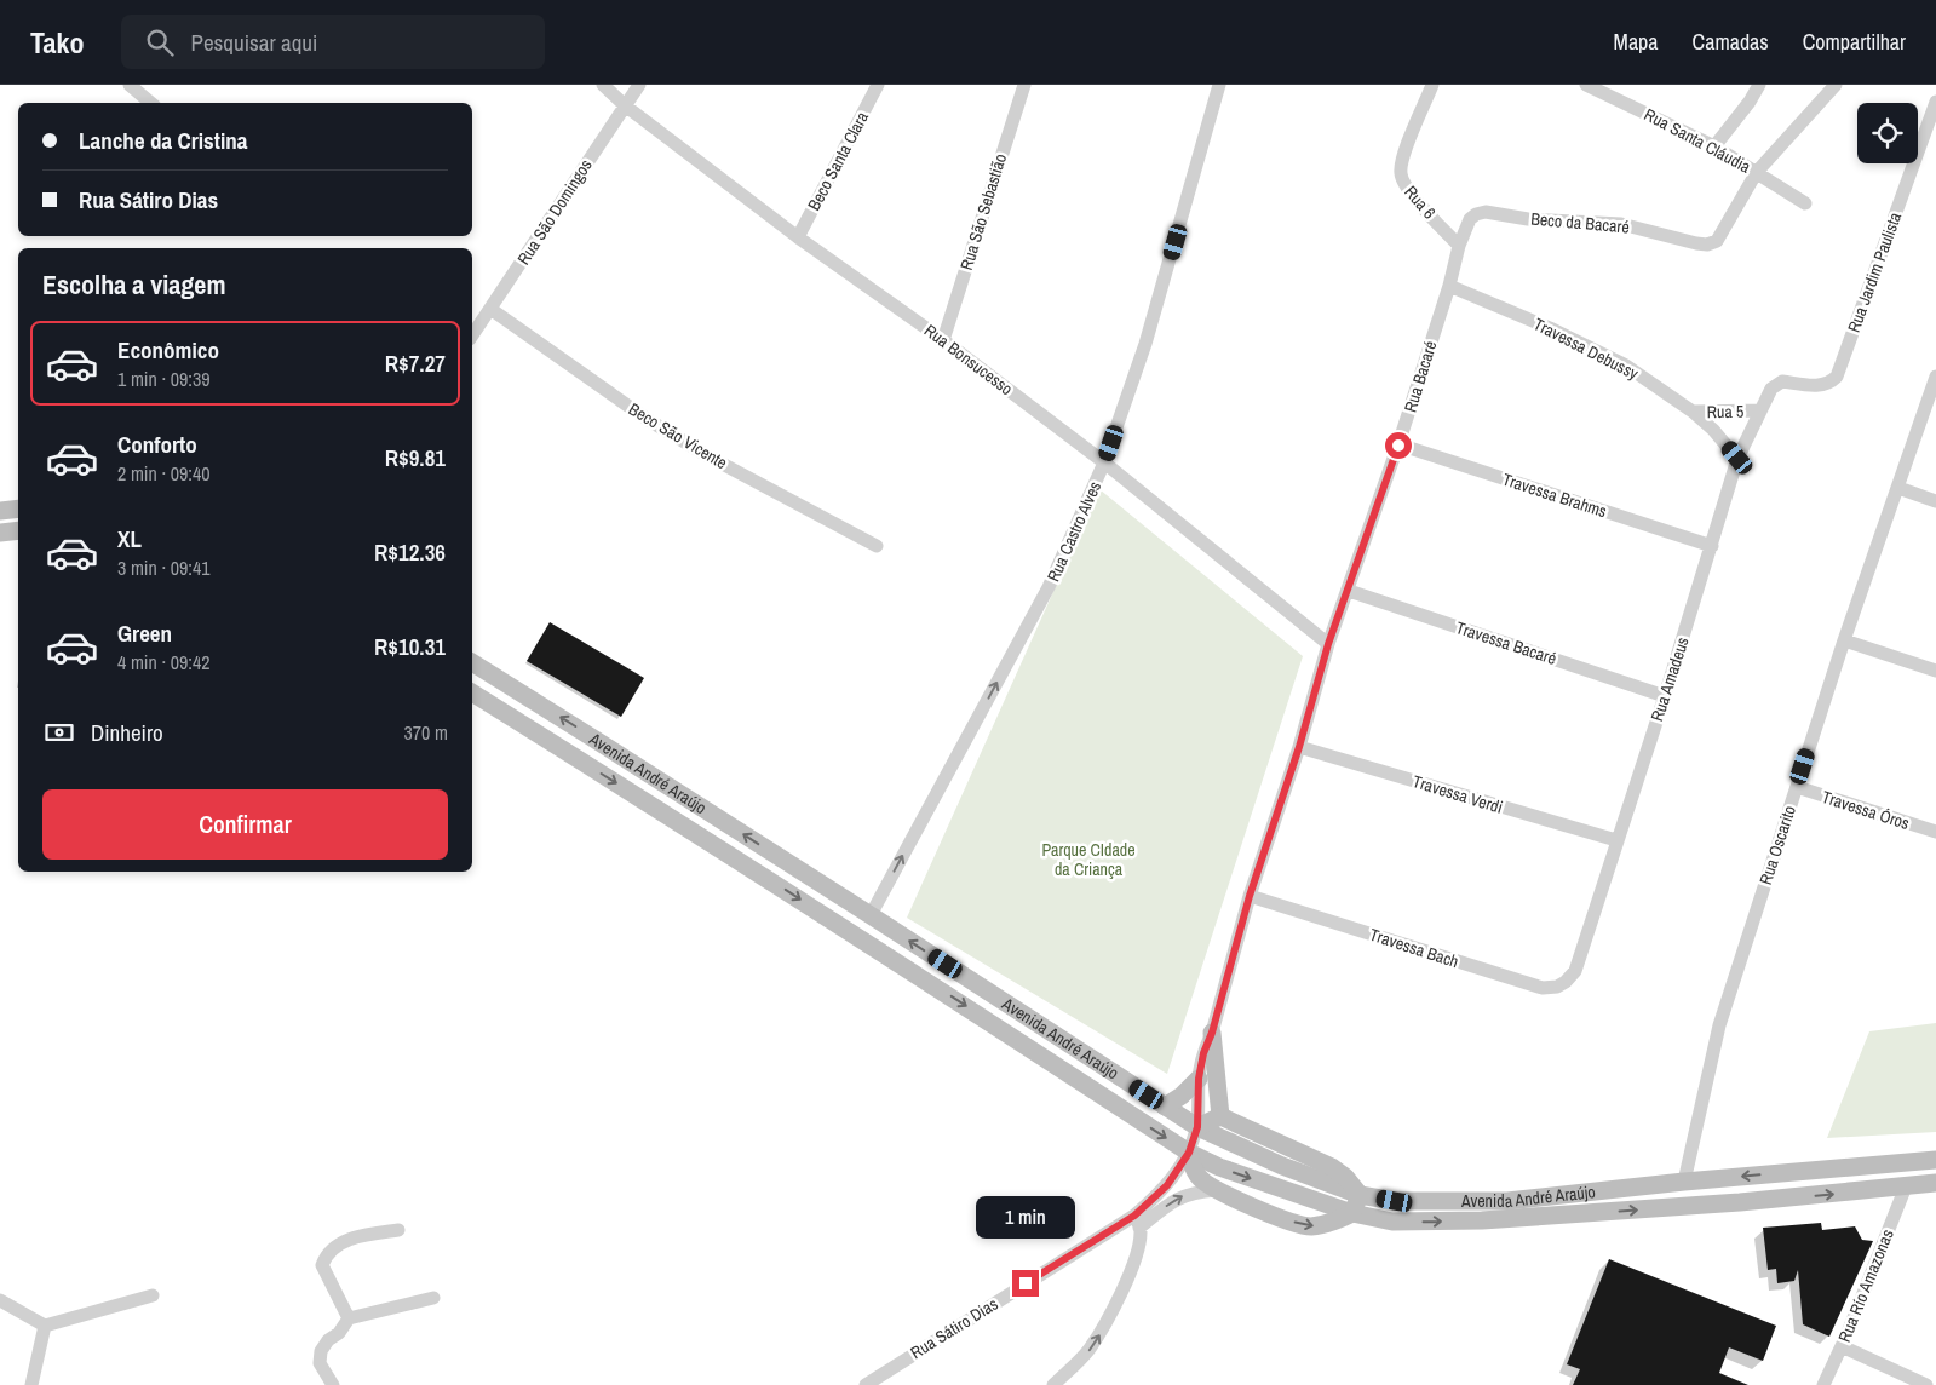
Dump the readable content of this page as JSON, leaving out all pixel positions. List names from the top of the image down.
{
  "streets": {
    "main road": ["Avenida André Araújo"],
    "street": [
      "Rua Santa Cláudia",
      "Beco Santa Clara",
      "Rua 6",
      "Rua São Domingos",
      "Rua São Sebastião",
      "Beco da Bacaré",
      "Rua Jardim Paulista",
      "Travessa Debussy",
      "Rua Bonsucesso",
      "Rua Bacaré",
      "Rua 5",
      "Beco São Vicente",
      "Travessa Brahms",
      "Rua Castro Alves",
      "Travessa Bacaré",
      "Rua Amadeus",
      "Travessa Verdi",
      "Travessa Óros",
      "Rua Oscarito",
      "Travessa Bach",
      "Rua Río Amazonas",
      "Rua Sátiro Dias"
    ]
  },
  "crossings": [
    ["Rua Santa Cláudia", "Beco da Bacaré"],
    ["Beco Santa Clara", "Rua Bonsucesso"],
    ["Rua 6", "Beco da Bacaré"],
    ["Rua São Domingos", "Rua Bonsucesso"],
    ["Rua São Domingos", "Beco São Vicente"],
    ["Rua São Sebastião", "Rua Bonsucesso"],
    ["Beco da Bacaré", "Travessa Debussy"],
    ["Beco da Bacaré", "Rua Bacaré"],
    ["Rua Jardim Paulista", "Rua Amadeus"],
    ["Travessa Debussy", "Rua Bacaré"],
    ["Travessa Debussy", "Rua 5"],
    ["Travessa Debussy", "Rua Amadeus"],
    ["Rua Bonsucesso", "Rua Bacaré"],
    ["Rua Bonsucesso", "Rua Castro Alves"],
    ["Rua Bacaré", "Travessa Brahms"],
    ["Rua Bacaré", "Travessa Bacaré"],
    ["Rua Bacaré", "Avenida André Araújo"],
    ["Rua Bacaré", "Travessa Verdi"],
    ["Rua Bacaré", "Travessa Bach"],
    ["Rua Bacaré", "Rua Sátiro Dias"],
    ["Rua 5", "Rua Amadeus"],
    ["Travessa Brahms", "Rua Amadeus"],
    ["Rua Castro Alves", "Avenida André Araújo"],
    ["Travessa Bacaré", "Rua Amadeus"],
    ["Rua Amadeus", "Travessa Verdi"],
    ["Rua Amadeus", "Travessa Bach"],
    ["Avenida André Araújo", "Rua Oscarito"],
    ["Avenida André Araújo", "Rua Río Amazonas"],
    ["Avenida André Araújo", "Rua Sátiro Dias"],
    ["Travessa Óros", "Rua Oscarito"]
  ],
  "one_way": ["Rua Castro Alves"],
  "parks": ["Parque CIdade da Criança"],
  "page": {
    "header": "Tako",
    "search": "Pesquisar aqui",
    "nav": ["Mapa", "Camadas", "Compartilhar"],
    "banner": ["Lanche da Cristina", "Rua Sátiro Dias"],
    "heading": "Escolha a viagem",
    "list": [
      {
        "name": "Econômico",
        "note": "1 min · 09:39",
        "value": "R$7.27"
      },
      {
        "name": "Conforto",
        "note": "2 min · 09:40",
        "value": "R$9.81"
      },
      {
        "name": "XL",
        "note": "3 min · 09:41",
        "value": "R$12.36"
      },
      {
        "name": "Green",
        "note": "4 min · 09:42",
        "value": "R$10.31"
      }
    ],
    "pay": ["Dinheiro", "370 m"],
    "buttons": "Confirmar",
    "bubble": "1 min"
  }
}
